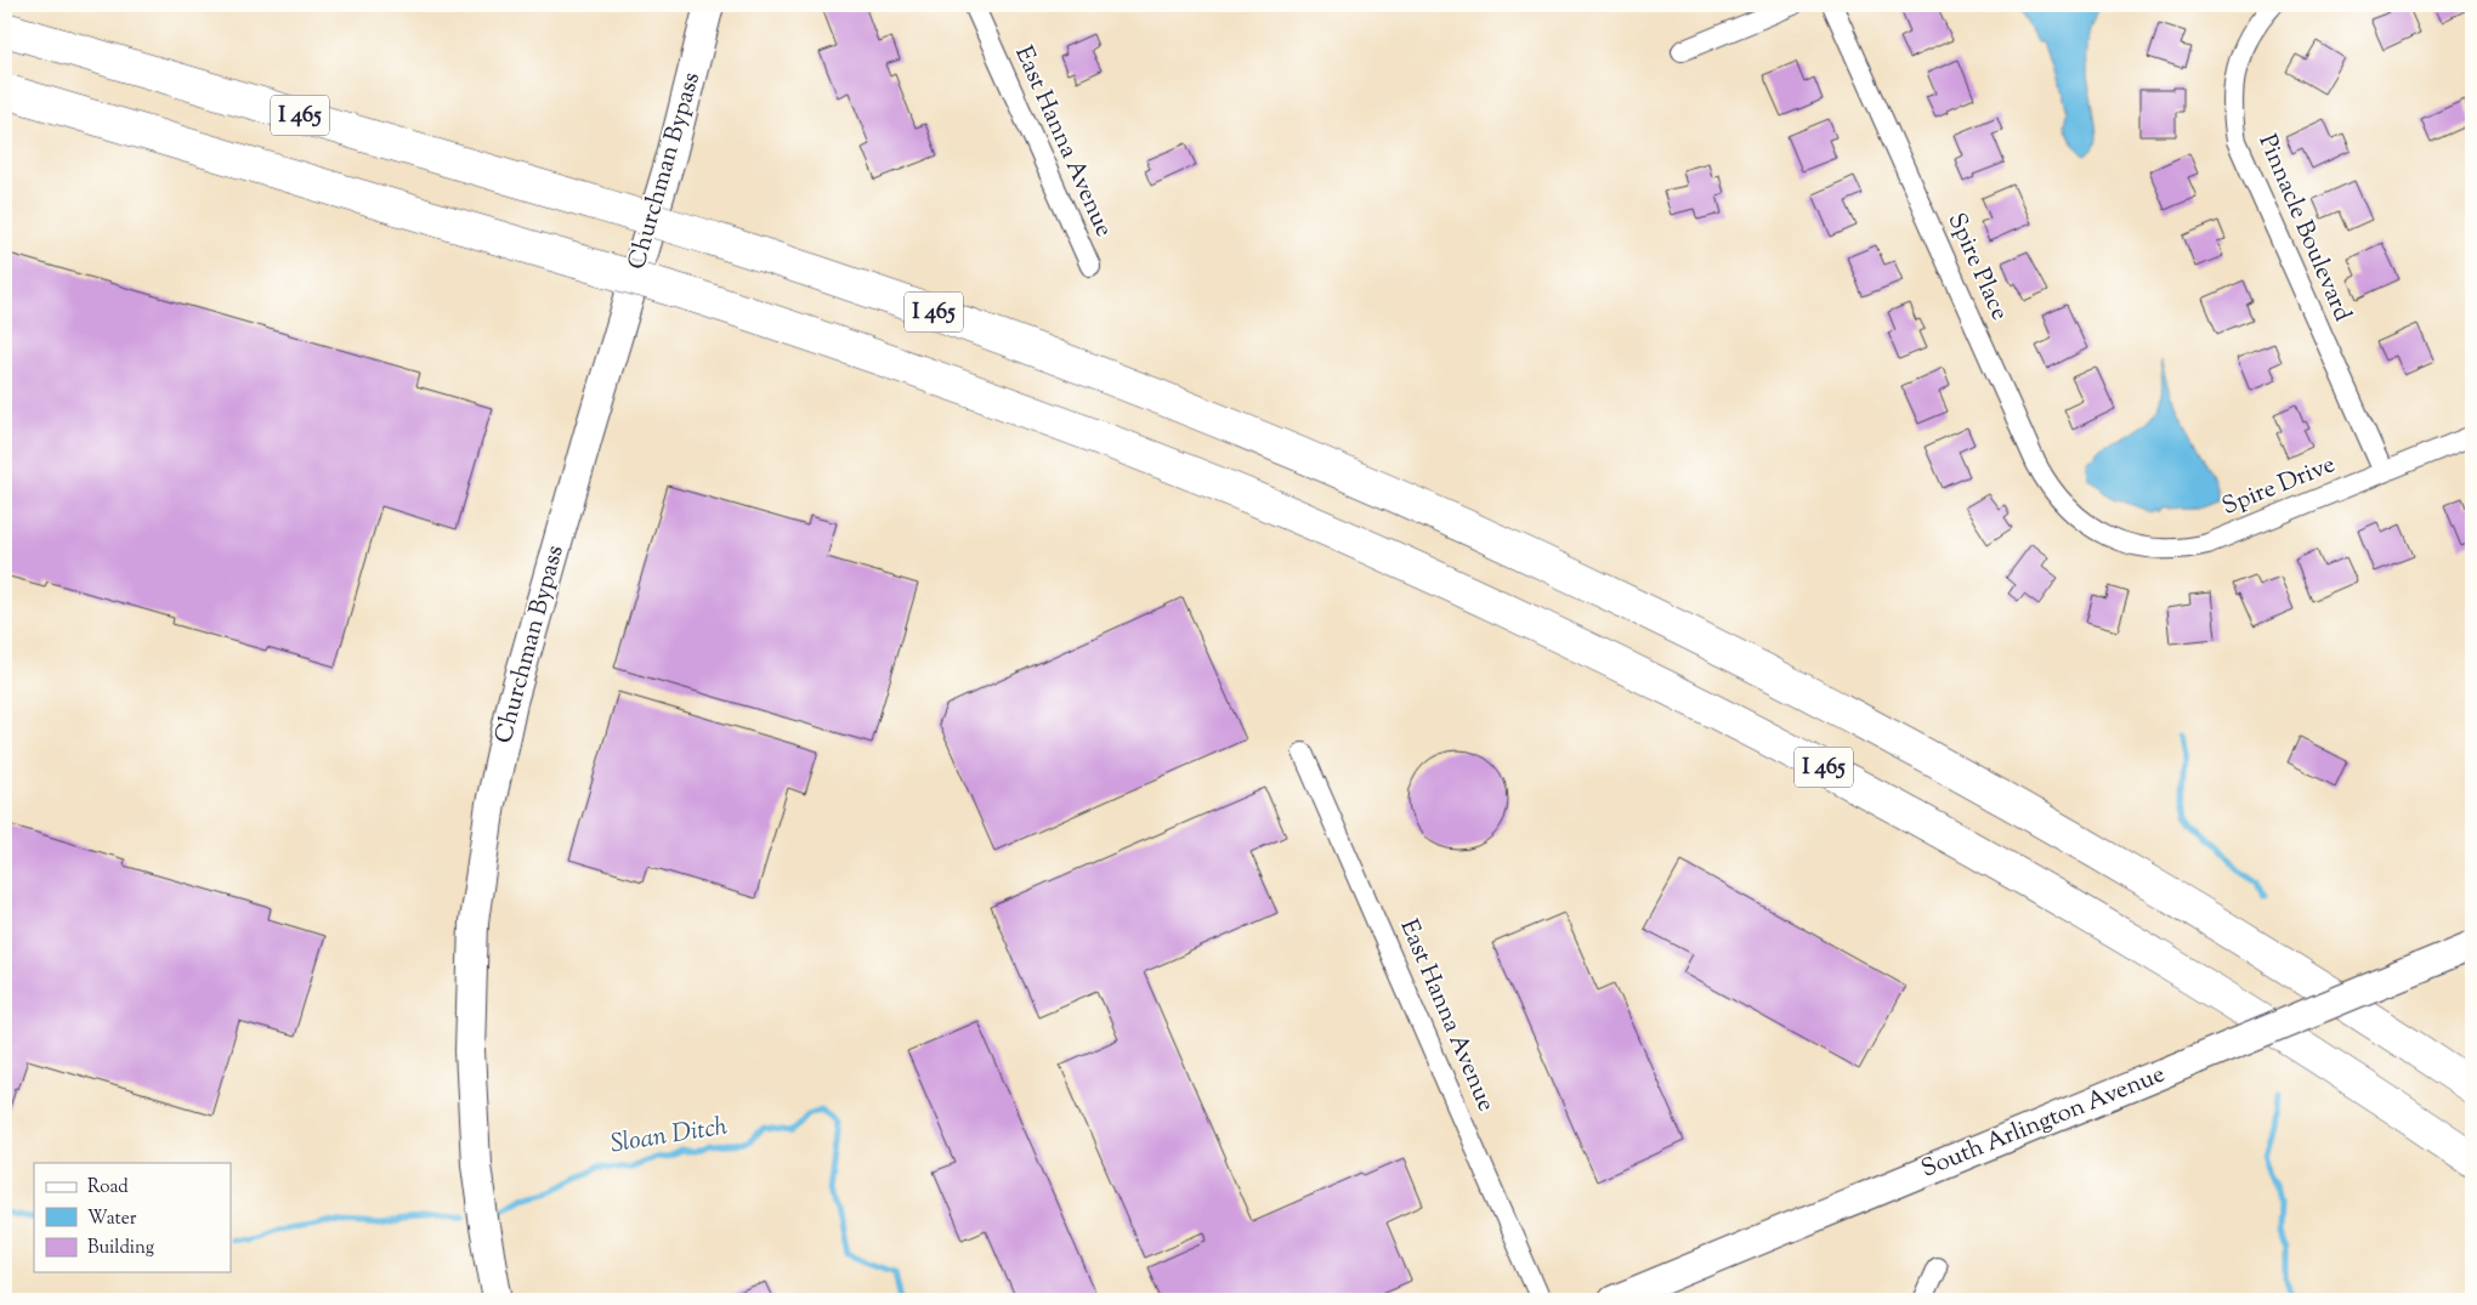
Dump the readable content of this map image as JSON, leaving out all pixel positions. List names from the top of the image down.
{
  "streets": {
    "highway": ["I 465"],
    "street": [
      "East Hanna Avenue",
      "Churchman Bypass",
      "Pinnacle Boulevard",
      "Spire Place",
      "Spire Drive",
      "South Arlington Avenue"
    ]
  },
  "crossings": [
    ["Pinnacle Boulevard", "Spire Drive"],
    ["Spire Place", "Spire Drive"]
  ],
  "water": ["Sloan Ditch"],
  "legend": ["Road", "Water", "Building"]
}
